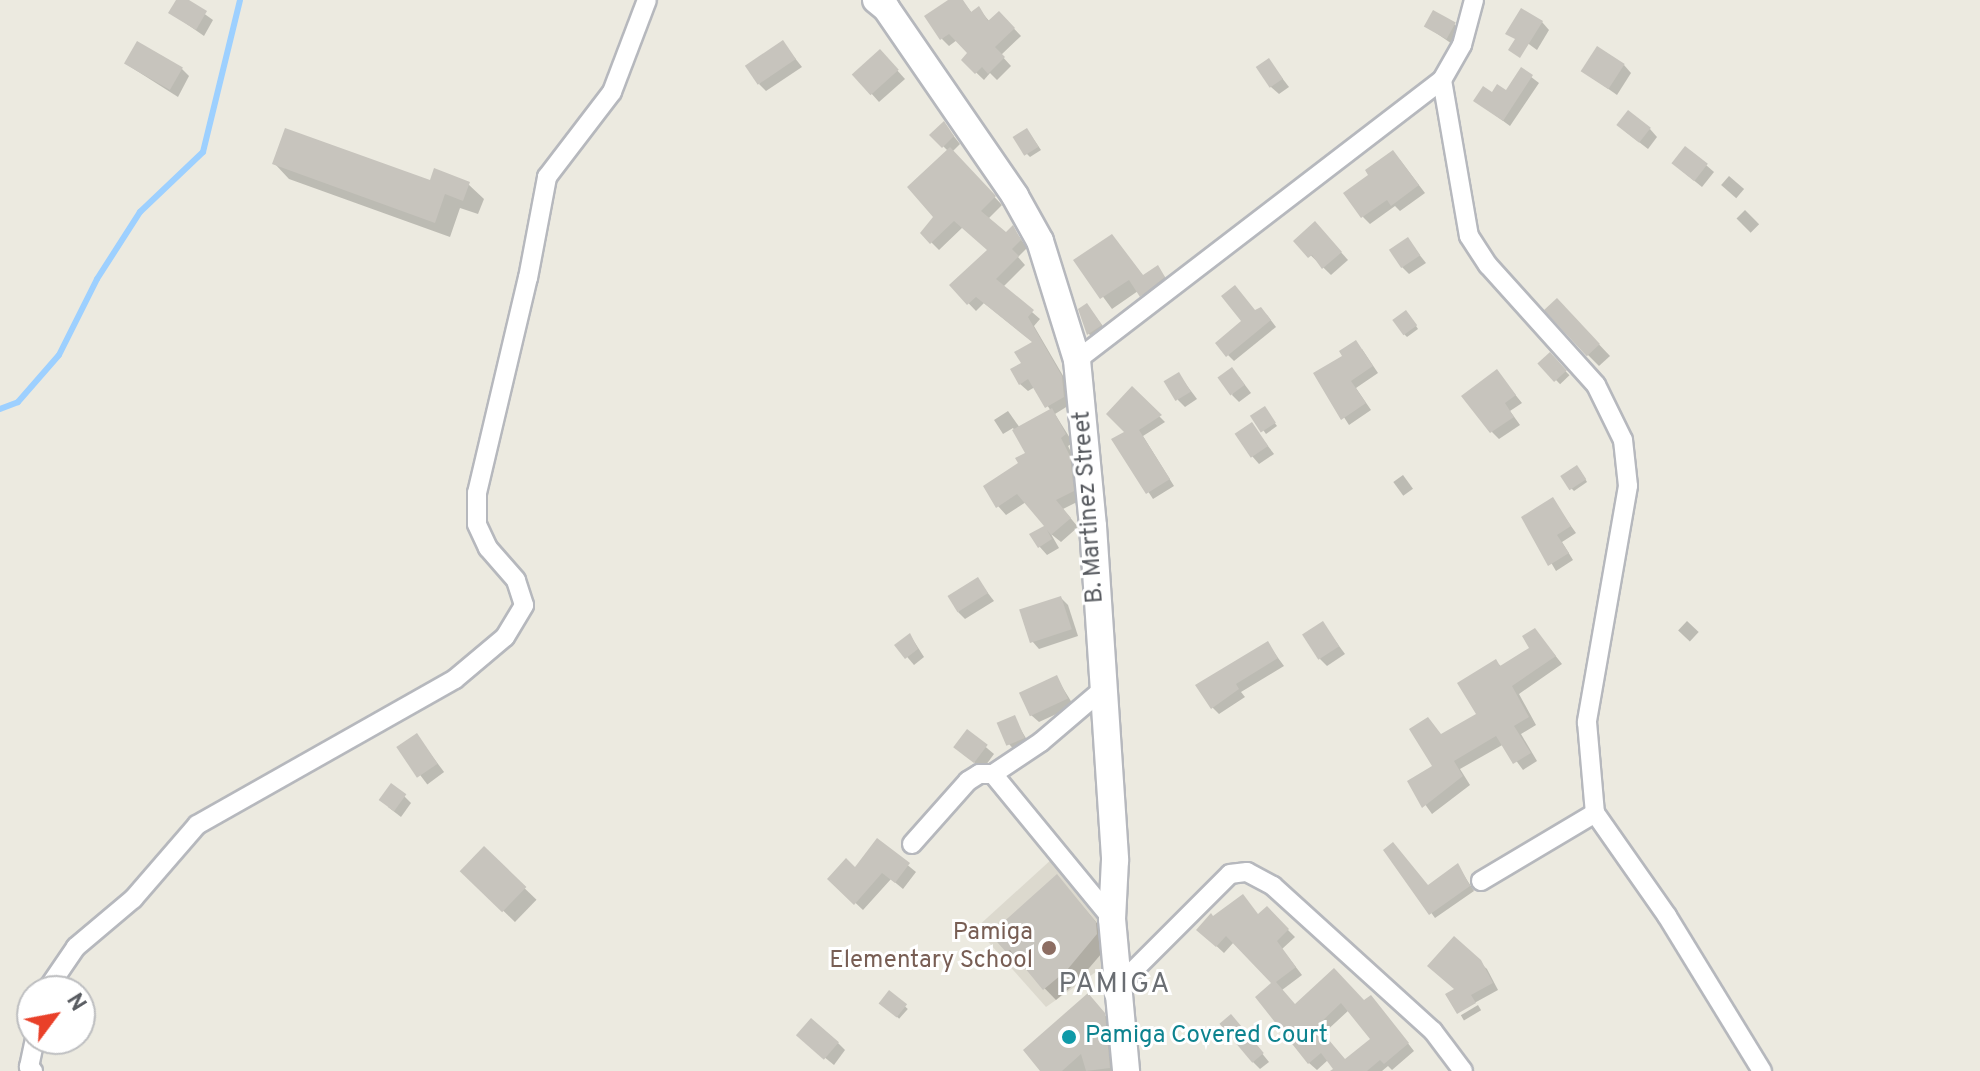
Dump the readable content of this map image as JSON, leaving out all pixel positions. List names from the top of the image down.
{
  "streets": {
    "street": ["B. Martinez Street"]
  },
  "districts": ["PAMIGA"],
  "places": ["Pamiga Elementary School", "Pamiga Covered Court"],
  "north": "top right"
}
